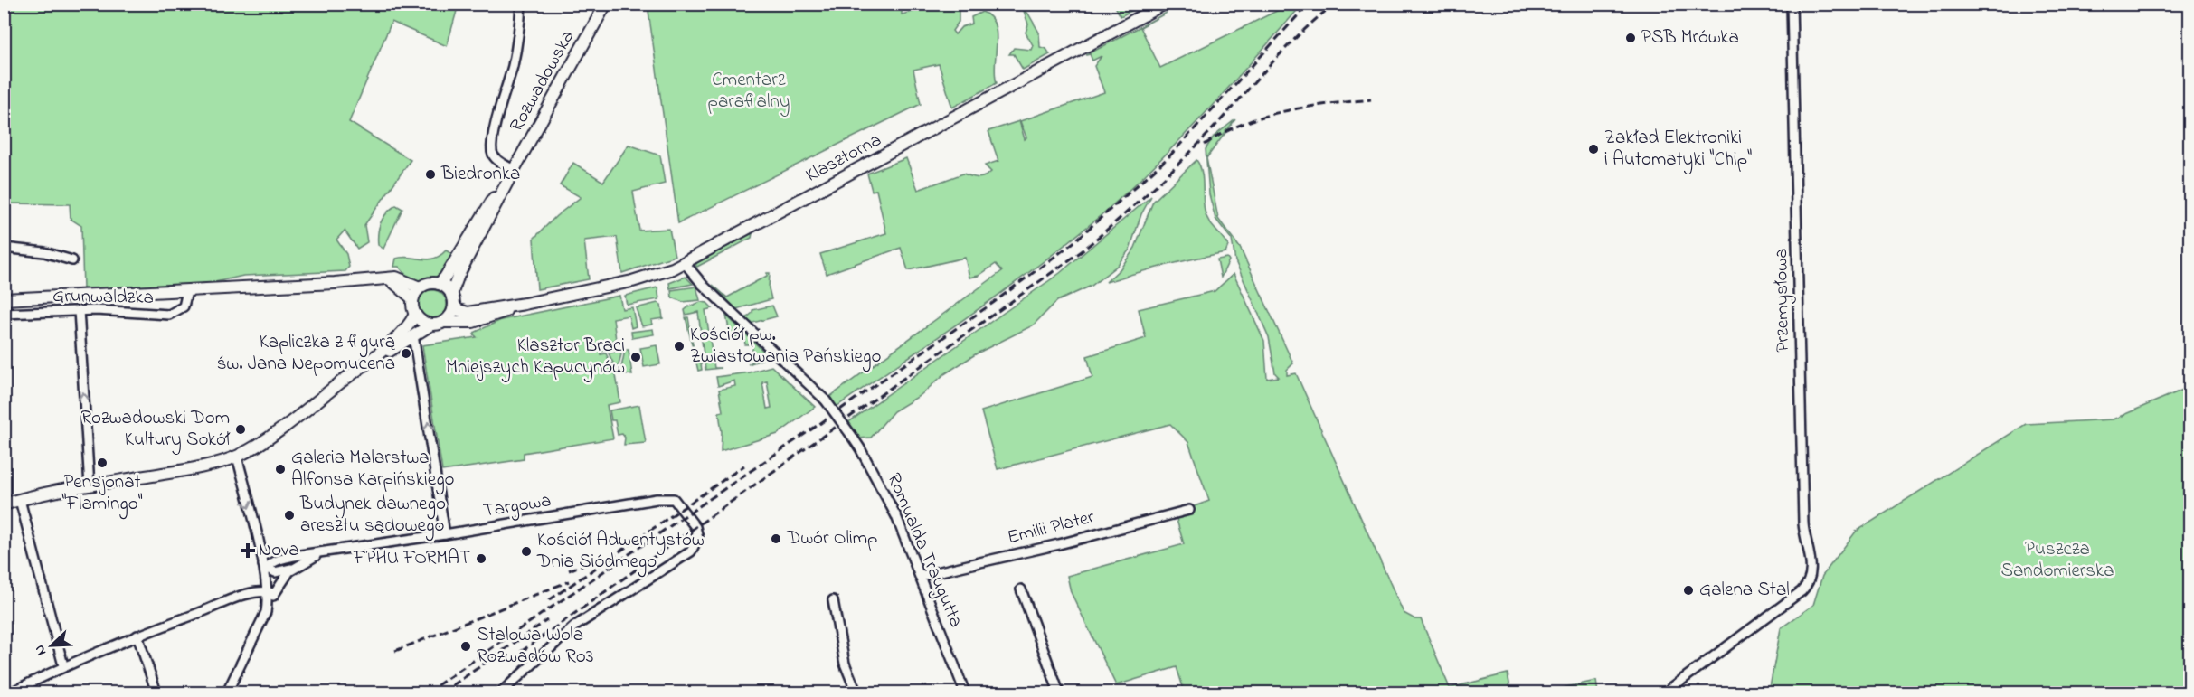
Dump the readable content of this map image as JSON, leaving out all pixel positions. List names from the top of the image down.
{
  "streets": {
    "street": [
      "Rozwadowska",
      "Klasztorna",
      "Grunwaldzka",
      "Przemysłowa",
      "Targowa",
      "Emilii Plater",
      "Romualda Traugutta"
    ]
  },
  "crossings": [
    ["Rozwadowska", "Klasztorna"],
    ["Klasztorna", "Romualda Traugutta"],
    ["Emilii Plater", "Romualda Traugutta"]
  ],
  "parks": ["Cmentarz parafialny", "Puszcza Sandomierska"],
  "places": {
    "other": [
      "PSB Mrówka",
      "Zakład Elektroniki i Automatyki \"Chip\"",
      "Biedronka",
      "Kościół pw. Zwiastowania Pańskiego",
      "Kapliczka z figurą św. Jana Nepomucena",
      "Klasztor Braci Mniejszych Kapucynów",
      "Rozwadowski Dom Kultury Sokół",
      "Pensjonat \"Flamingo\"",
      "Galeria Malarstwa Alfonsa Karpińskiego",
      "Budynek dawnego aresztu sądowego",
      "Dwór Olimp",
      "Kościół Adwentystów Dnia Siódmego",
      "FPHU FORMAT",
      "Galena Stal",
      "Stalowa Wola Rozwadów Ro3"
    ],
    "health": ["Nova"]
  },
  "north": "bottom left"
}
